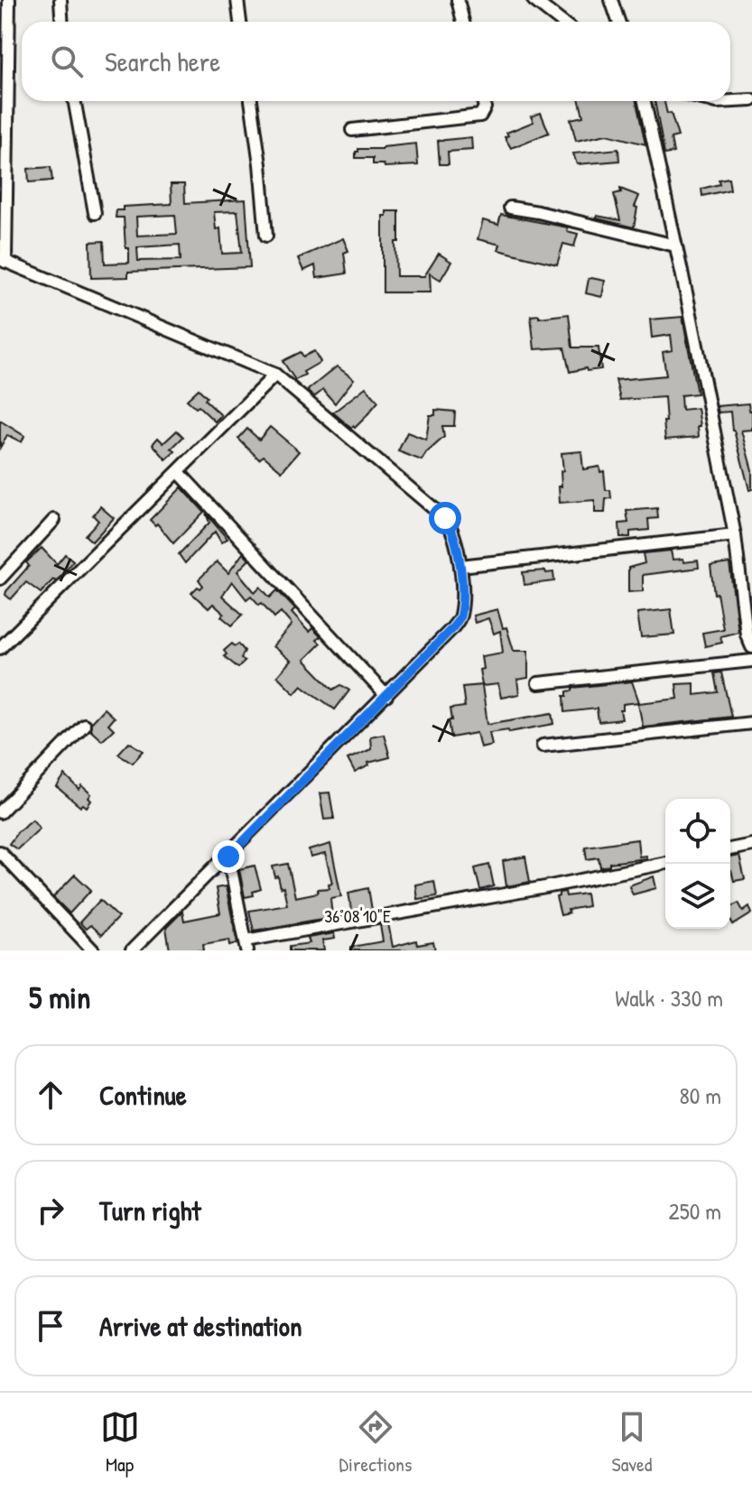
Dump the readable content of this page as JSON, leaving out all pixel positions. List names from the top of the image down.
{
  "page": {
    "search": "Search here",
    "heading": ["5 min", "Walk · 330 m"],
    "list": [
      ["Continue", "80 m"],
      ["Turn right", "250 m"],
      "Arrive at destination"
    ],
    "nav": ["Map", "Directions", "Saved"]
  },
  "coordinates": ["36°08'10\"E"]
}
